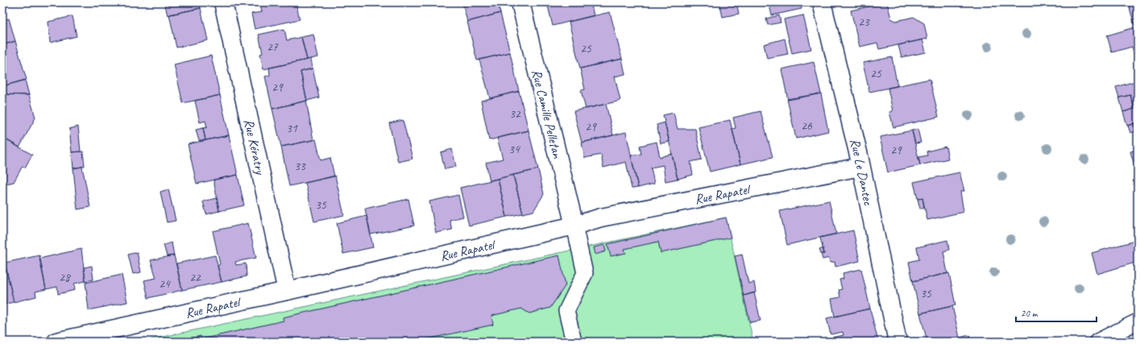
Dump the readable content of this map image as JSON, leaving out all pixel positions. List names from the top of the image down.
{
  "streets": {
    "street": [
      "Rue Camille Pelletan",
      "Rue Kératry",
      "Rue Le Dantec",
      "Rue Rapatel"
    ]
  },
  "crossings": [
    ["Rue Camille Pelletan", "Rue Rapatel"],
    ["Rue Kératry", "Rue Rapatel"],
    ["Rue Le Dantec", "Rue Rapatel"]
  ],
  "house_numbers": [
    "23",
    "27",
    "25",
    "25",
    "29",
    "32",
    "26",
    "29",
    "31",
    "34",
    "29",
    "33",
    "35",
    "28",
    "22",
    "24",
    "35"
  ],
  "scale_bar": "20 m"
}
